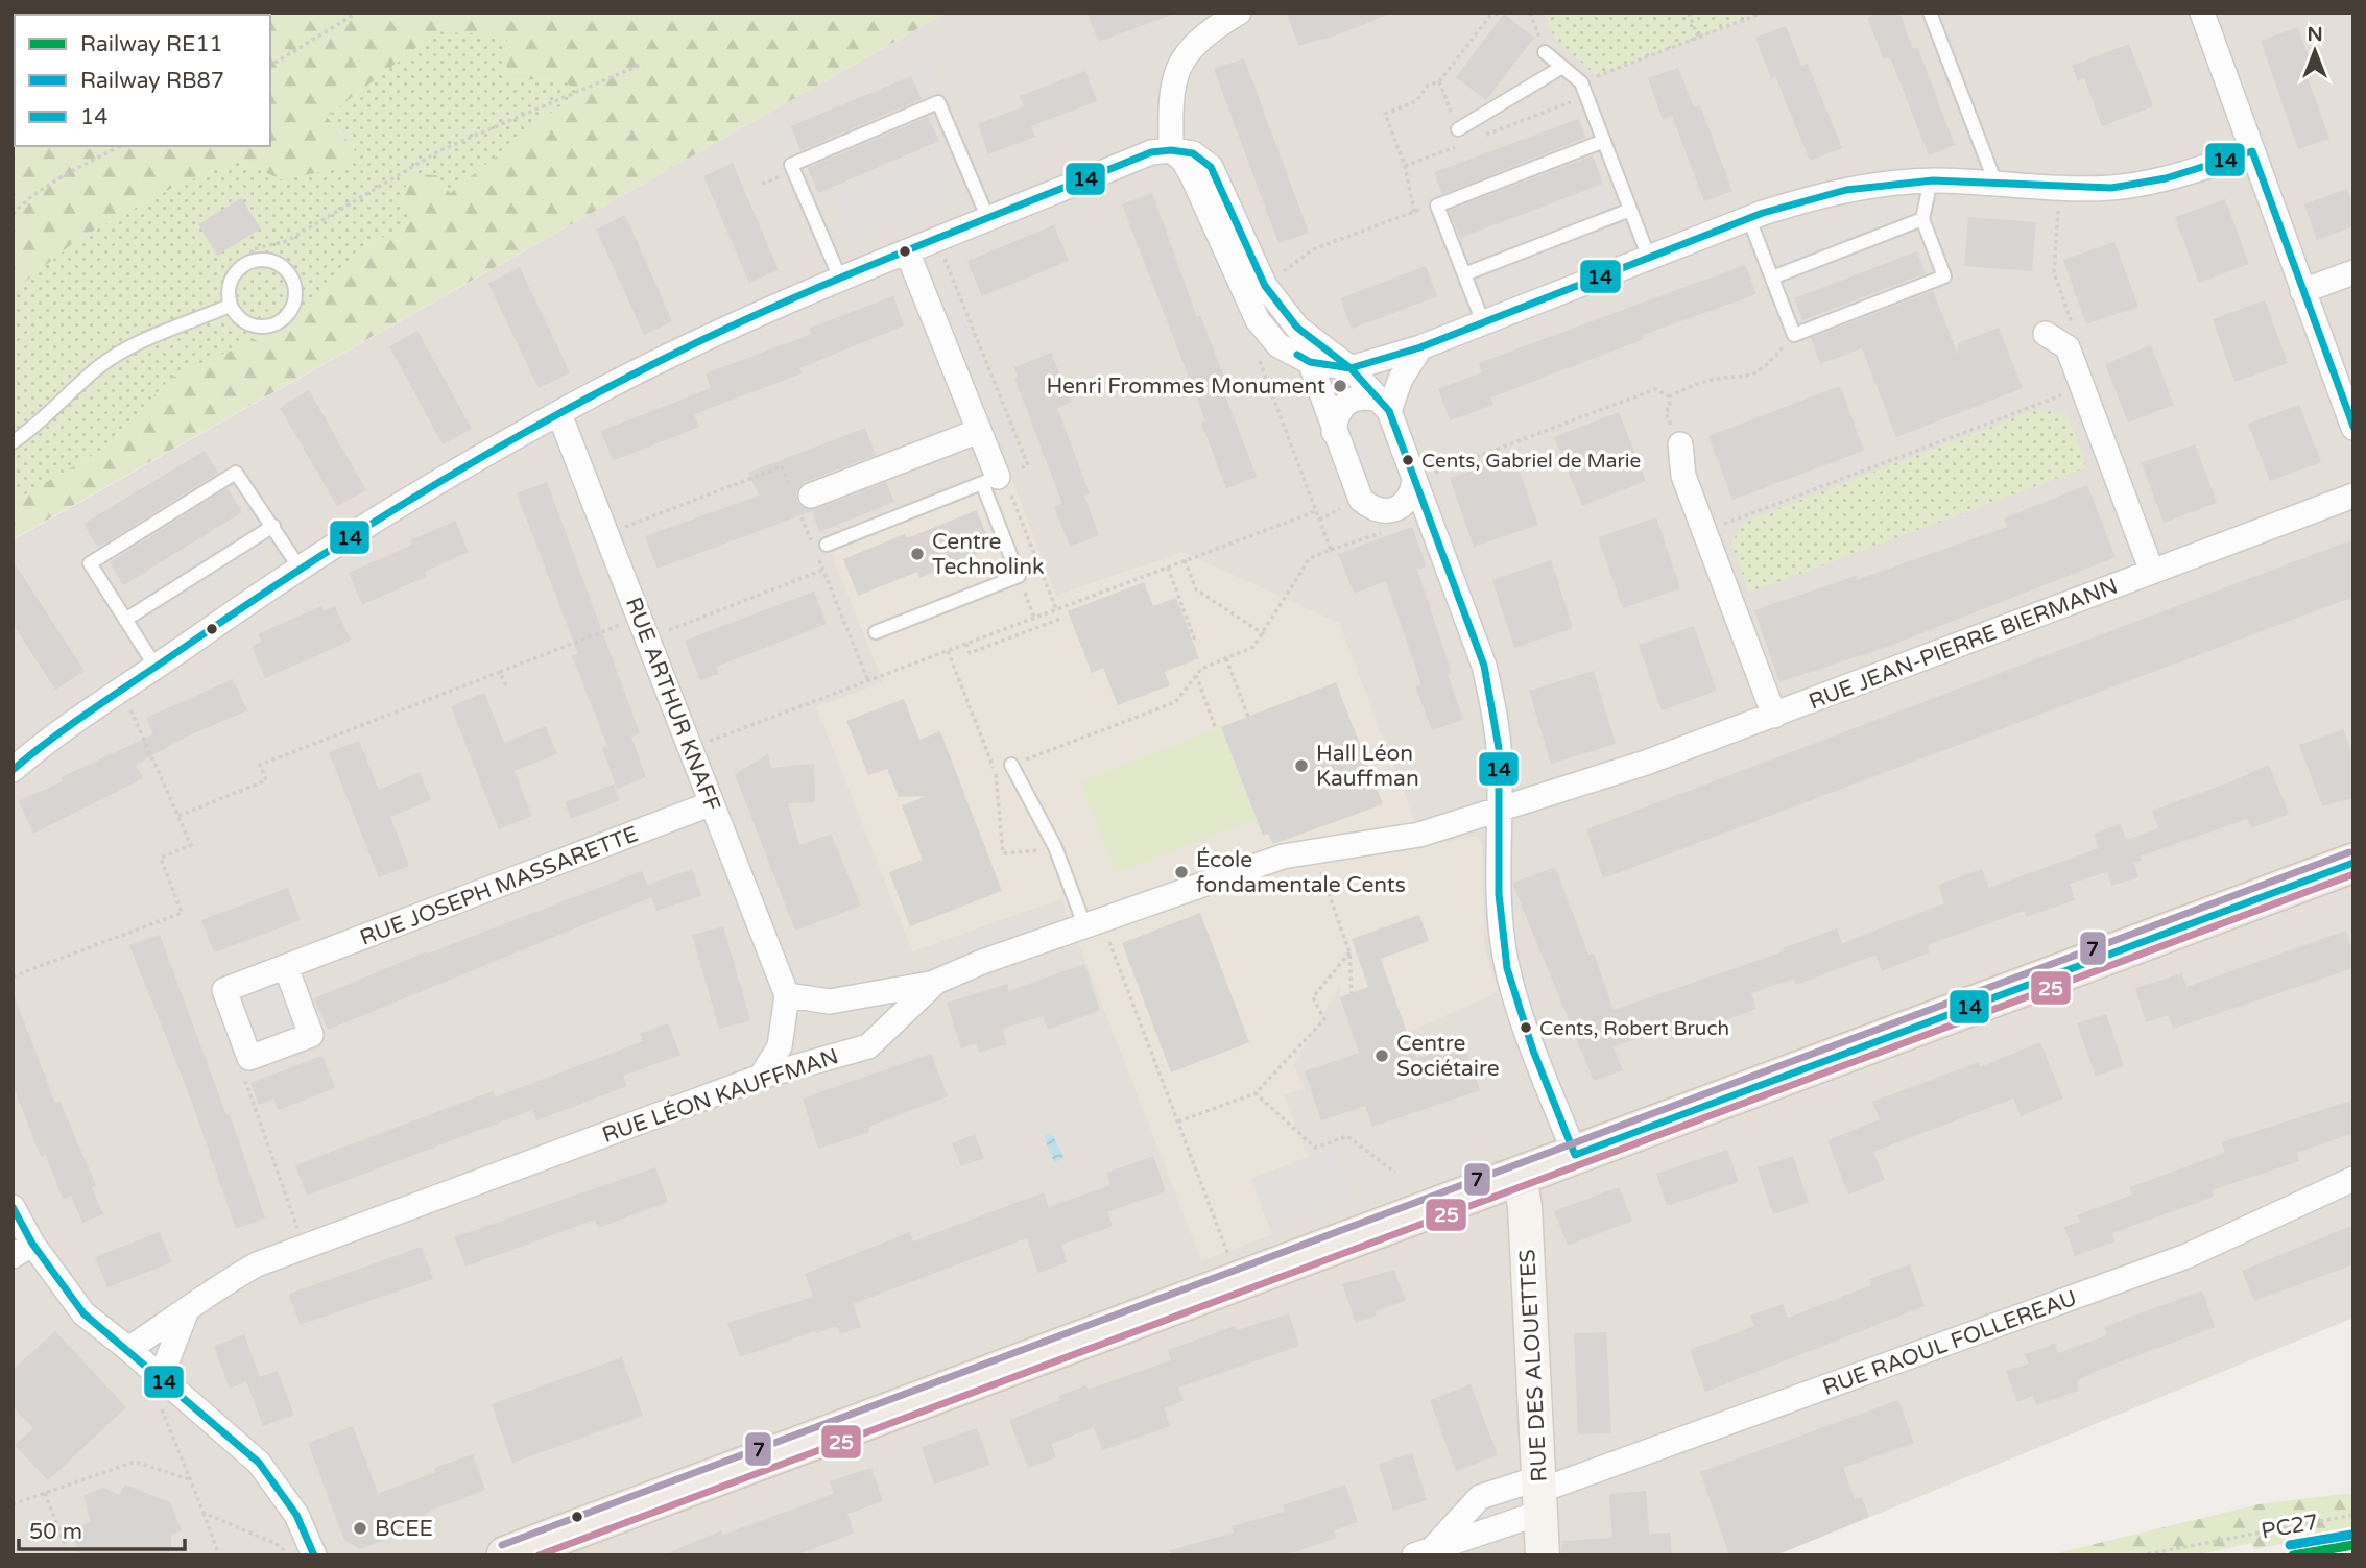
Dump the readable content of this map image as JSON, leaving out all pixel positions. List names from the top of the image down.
{
  "streets": {
    "main road": ["RUE DES ALOUETTES"],
    "street": [
      "RUE JEAN-PIERRE BIERMANN",
      "RUE ARTHUR KNAFF",
      "RUE JOSEPH MASSARETTE",
      "RUE LÉON KAUFFMAN",
      "RUE RAOUL FOLLEREAU"
    ],
    "path": ["PC27"]
  },
  "crossings": [
    ["RUE JEAN-PIERRE BIERMANN", "RUE LÉON KAUFFMAN"],
    ["RUE ARTHUR KNAFF", "RUE JOSEPH MASSARETTE"],
    ["RUE ARTHUR KNAFF", "RUE LÉON KAUFFMAN"],
    ["RUE RAOUL FOLLEREAU", "RUE DES ALOUETTES"]
  ],
  "places": [
    "Henri Frommes Monument",
    "Cents, Gabriel de Marie",
    "Centre Technolink",
    "Hall Léon Kauffman",
    "École fondamentale Cents",
    "Cents, Robert Bruch",
    "Centre Sociétaire",
    "BCEE"
  ],
  "lines": [
    "transit line 14",
    "transit line 7",
    "transit line 25",
    "rail line RB87",
    "rail line RE11"
  ],
  "legend": ["Railway RE11", "Railway RB87", "14"],
  "scale_bar": "50 m",
  "north": "top"
}
